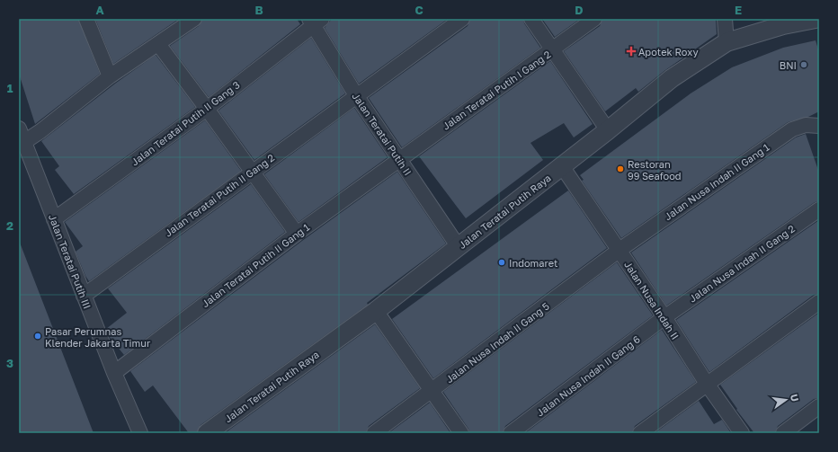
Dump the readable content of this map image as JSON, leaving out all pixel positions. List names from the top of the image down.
{
  "streets": {
    "street": [
      "Jalan Teratai Putih I Gang 2",
      "Jalan Teratai Putih II Gang 3",
      "Jalan Teratai Putih II",
      "Jalan Nusa Indah II Gang 1",
      "Jalan Teratai Putih II Gang 2",
      "Jalan Teratai Putih Raya",
      "Jalan Teratai Putih III",
      "Jalan Nusa Indah II Gang 2",
      "Jalan Teratai Putih II Gang 1",
      "Jalan Nusa Indah II",
      "Jalan Nusa Indah II Gang 5",
      "Jalan Nusa Indah II Gang 6"
    ]
  },
  "crossings": [
    ["Jalan Teratai Putih I Gang 2", "Jalan Teratai Putih II"],
    ["Jalan Teratai Putih I Gang 2", "Jalan Teratai Putih II Gang 1"],
    ["Jalan Teratai Putih II Gang 3", "Jalan Teratai Putih II"],
    ["Jalan Teratai Putih II Gang 3", "Jalan Teratai Putih III"],
    ["Jalan Teratai Putih II", "Jalan Teratai Putih II Gang 2"],
    ["Jalan Teratai Putih II", "Jalan Teratai Putih Raya"],
    ["Jalan Teratai Putih II", "Jalan Teratai Putih II Gang 1"],
    ["Jalan Nusa Indah II Gang 1", "Jalan Nusa Indah II"],
    ["Jalan Nusa Indah II Gang 1", "Jalan Nusa Indah II Gang 5"],
    ["Jalan Teratai Putih II Gang 2", "Jalan Teratai Putih III"],
    ["Jalan Teratai Putih Raya", "Jalan Nusa Indah II"],
    ["Jalan Teratai Putih III", "Jalan Teratai Putih II Gang 1"],
    ["Jalan Nusa Indah II Gang 2", "Jalan Nusa Indah II"],
    ["Jalan Nusa Indah II Gang 2", "Jalan Nusa Indah II Gang 6"],
    ["Jalan Nusa Indah II", "Jalan Nusa Indah II Gang 5"],
    ["Jalan Nusa Indah II", "Jalan Nusa Indah II Gang 6"]
  ],
  "places": {
    "health": ["Apotek Roxy"],
    "other": [
      "BNI",
      "Restoran 99 Seafood",
      "Indomaret",
      "Pasar Perumnas Klender Jakarta Timur"
    ]
  },
  "north": "right",
  "grid": {
    "columns": [
      "A",
      "B",
      "C",
      "D",
      "E"
    ],
    "rows": ["1", "2", "3"]
  }
}
